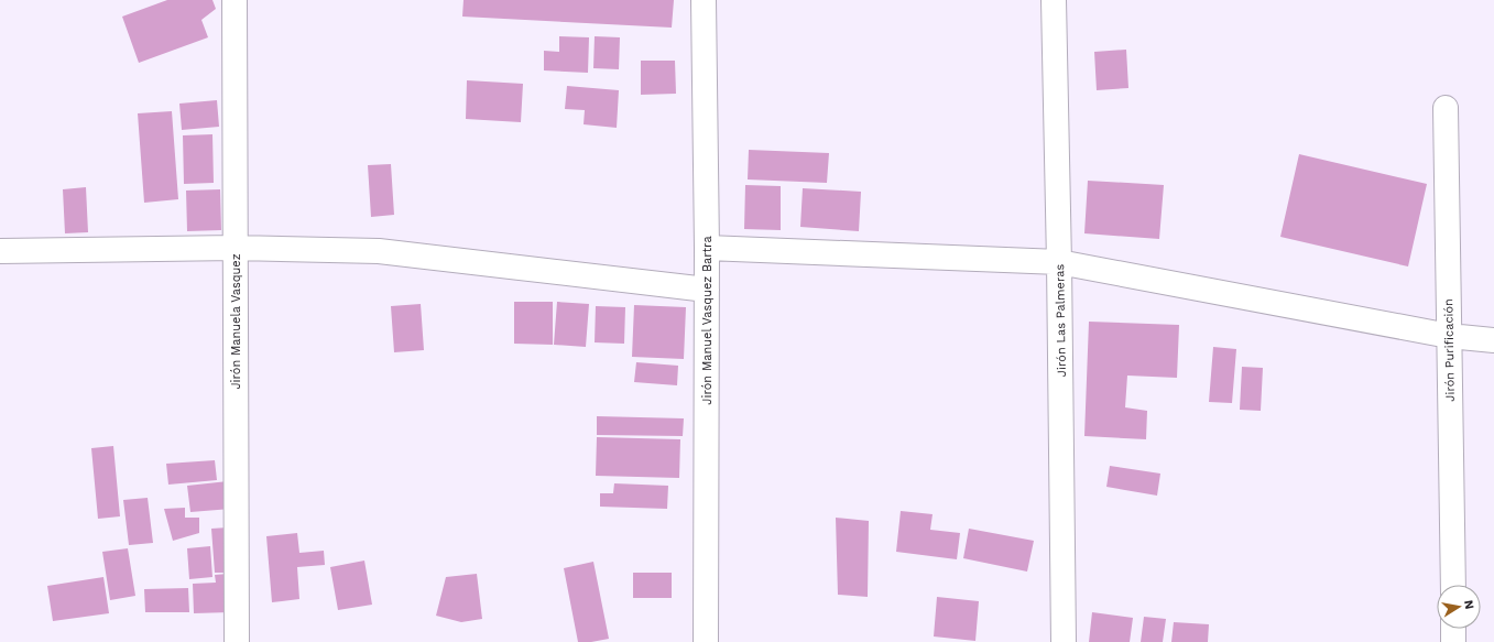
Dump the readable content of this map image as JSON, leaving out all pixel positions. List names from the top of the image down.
{
  "streets": {
    "street": [
      "Jirón Manuel Vasquez Bartra",
      "Jirón Las Palmeras",
      "Jirón Manuela Vasquez",
      "Jirón Purificación"
    ]
  },
  "north": "right"
}
